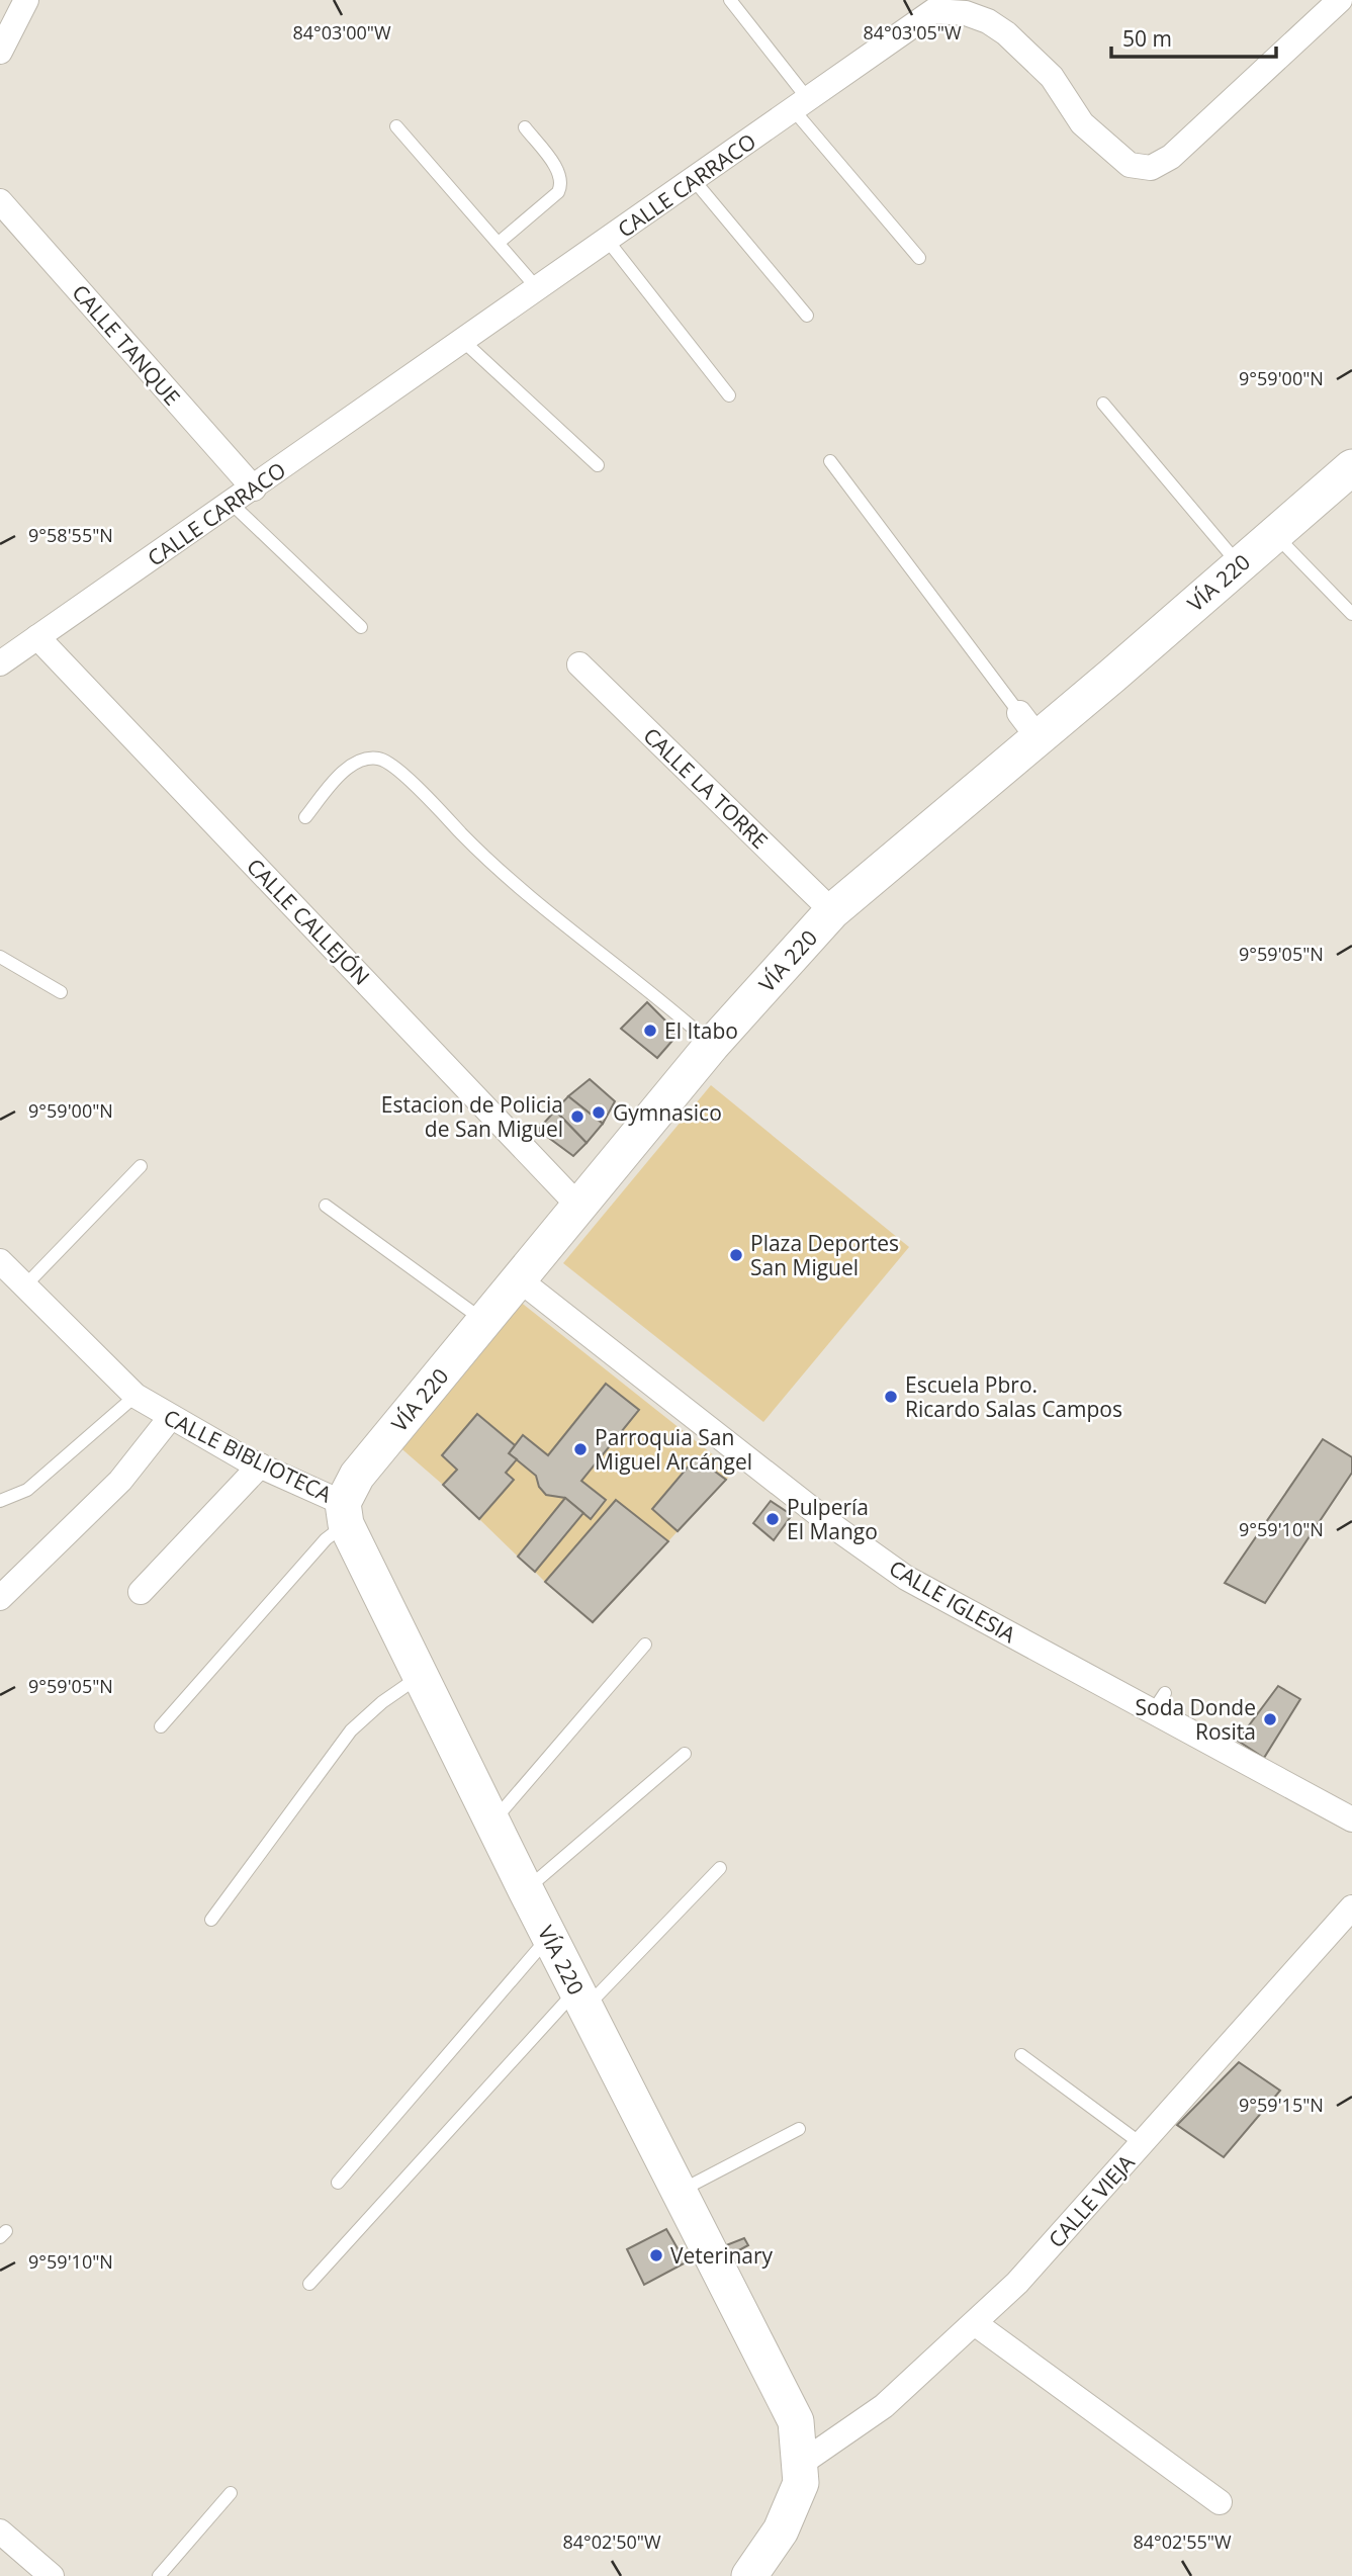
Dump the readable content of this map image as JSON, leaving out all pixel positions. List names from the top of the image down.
{
  "streets": {
    "main road": ["VÍA 220"],
    "street": [
      "CALLE CARRACO",
      "CALLE TANQUE",
      "CALLE LA TORRE",
      "CALLE CALLEJÓN",
      "CALLE BIBLIOTECA",
      "CALLE IGLESIA",
      "CALLE VIEJA"
    ]
  },
  "crossings": [
    ["CALLE CARRACO", "CALLE TANQUE"],
    ["CALLE CARRACO", "CALLE CALLEJÓN"],
    ["VÍA 220", "CALLE LA TORRE"],
    ["VÍA 220", "CALLE CALLEJÓN"],
    ["VÍA 220", "CALLE BIBLIOTECA"],
    ["VÍA 220", "CALLE IGLESIA"],
    ["VÍA 220", "CALLE VIEJA"]
  ],
  "places": [
    "El Itabo",
    "Gymnasico",
    "Estacion de Policia de San Miguel",
    "Plaza Deportes San Miguel",
    "Escuela Pbro. Ricardo Salas Campos",
    "Parroquia San Miguel Arcángel",
    "Pulpería El Mango",
    "Soda Donde Rosita",
    "Veterinary"
  ],
  "scale_bar": "50 m",
  "coordinates": [
    "84°03'00\"W",
    "84°03'05\"W",
    "9°59'00\"N",
    "9°58'55\"N",
    "9°59'05\"N",
    "9°59'10\"N",
    "9°59'15\"N",
    "84°02'50\"W",
    "84°02'55\"W"
  ]
}
